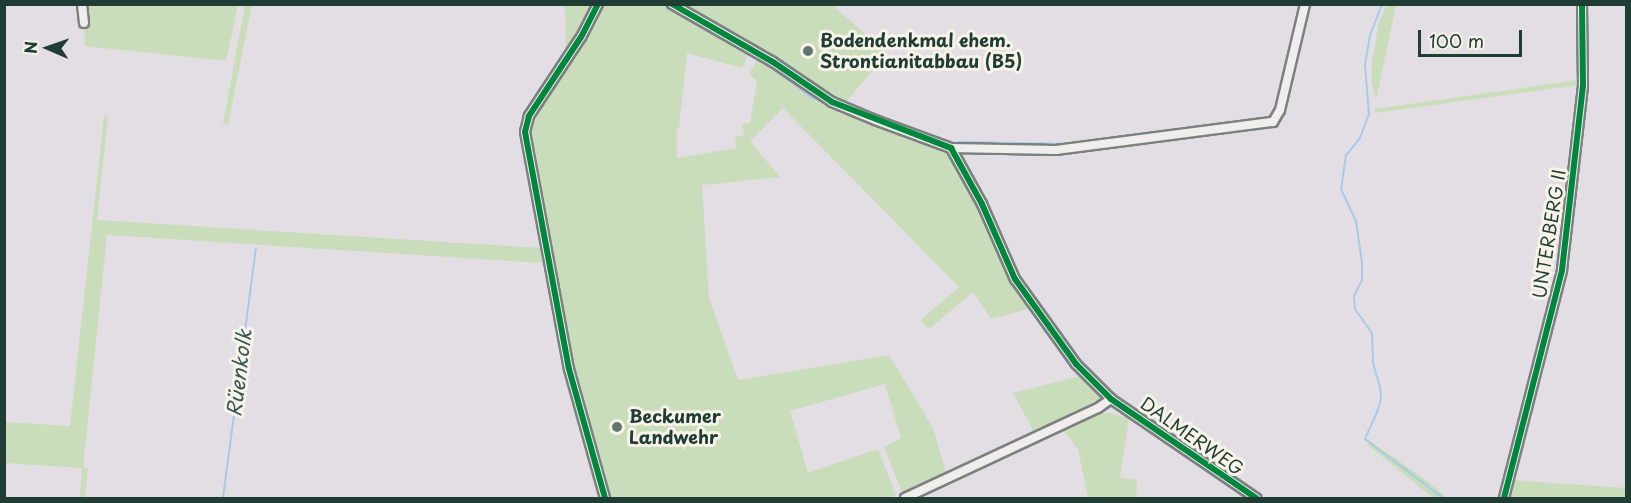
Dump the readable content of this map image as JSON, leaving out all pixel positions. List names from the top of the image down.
{
  "streets": {
    "street": ["UNTERBERG II", "DALMERWEG"]
  },
  "water": ["Rüenkolk"],
  "places": ["Bodendenkmal ehem. Strontianitabbau (B5)", "Beckumer Landwehr"],
  "scale_bar": "100 m",
  "north": "left"
}
